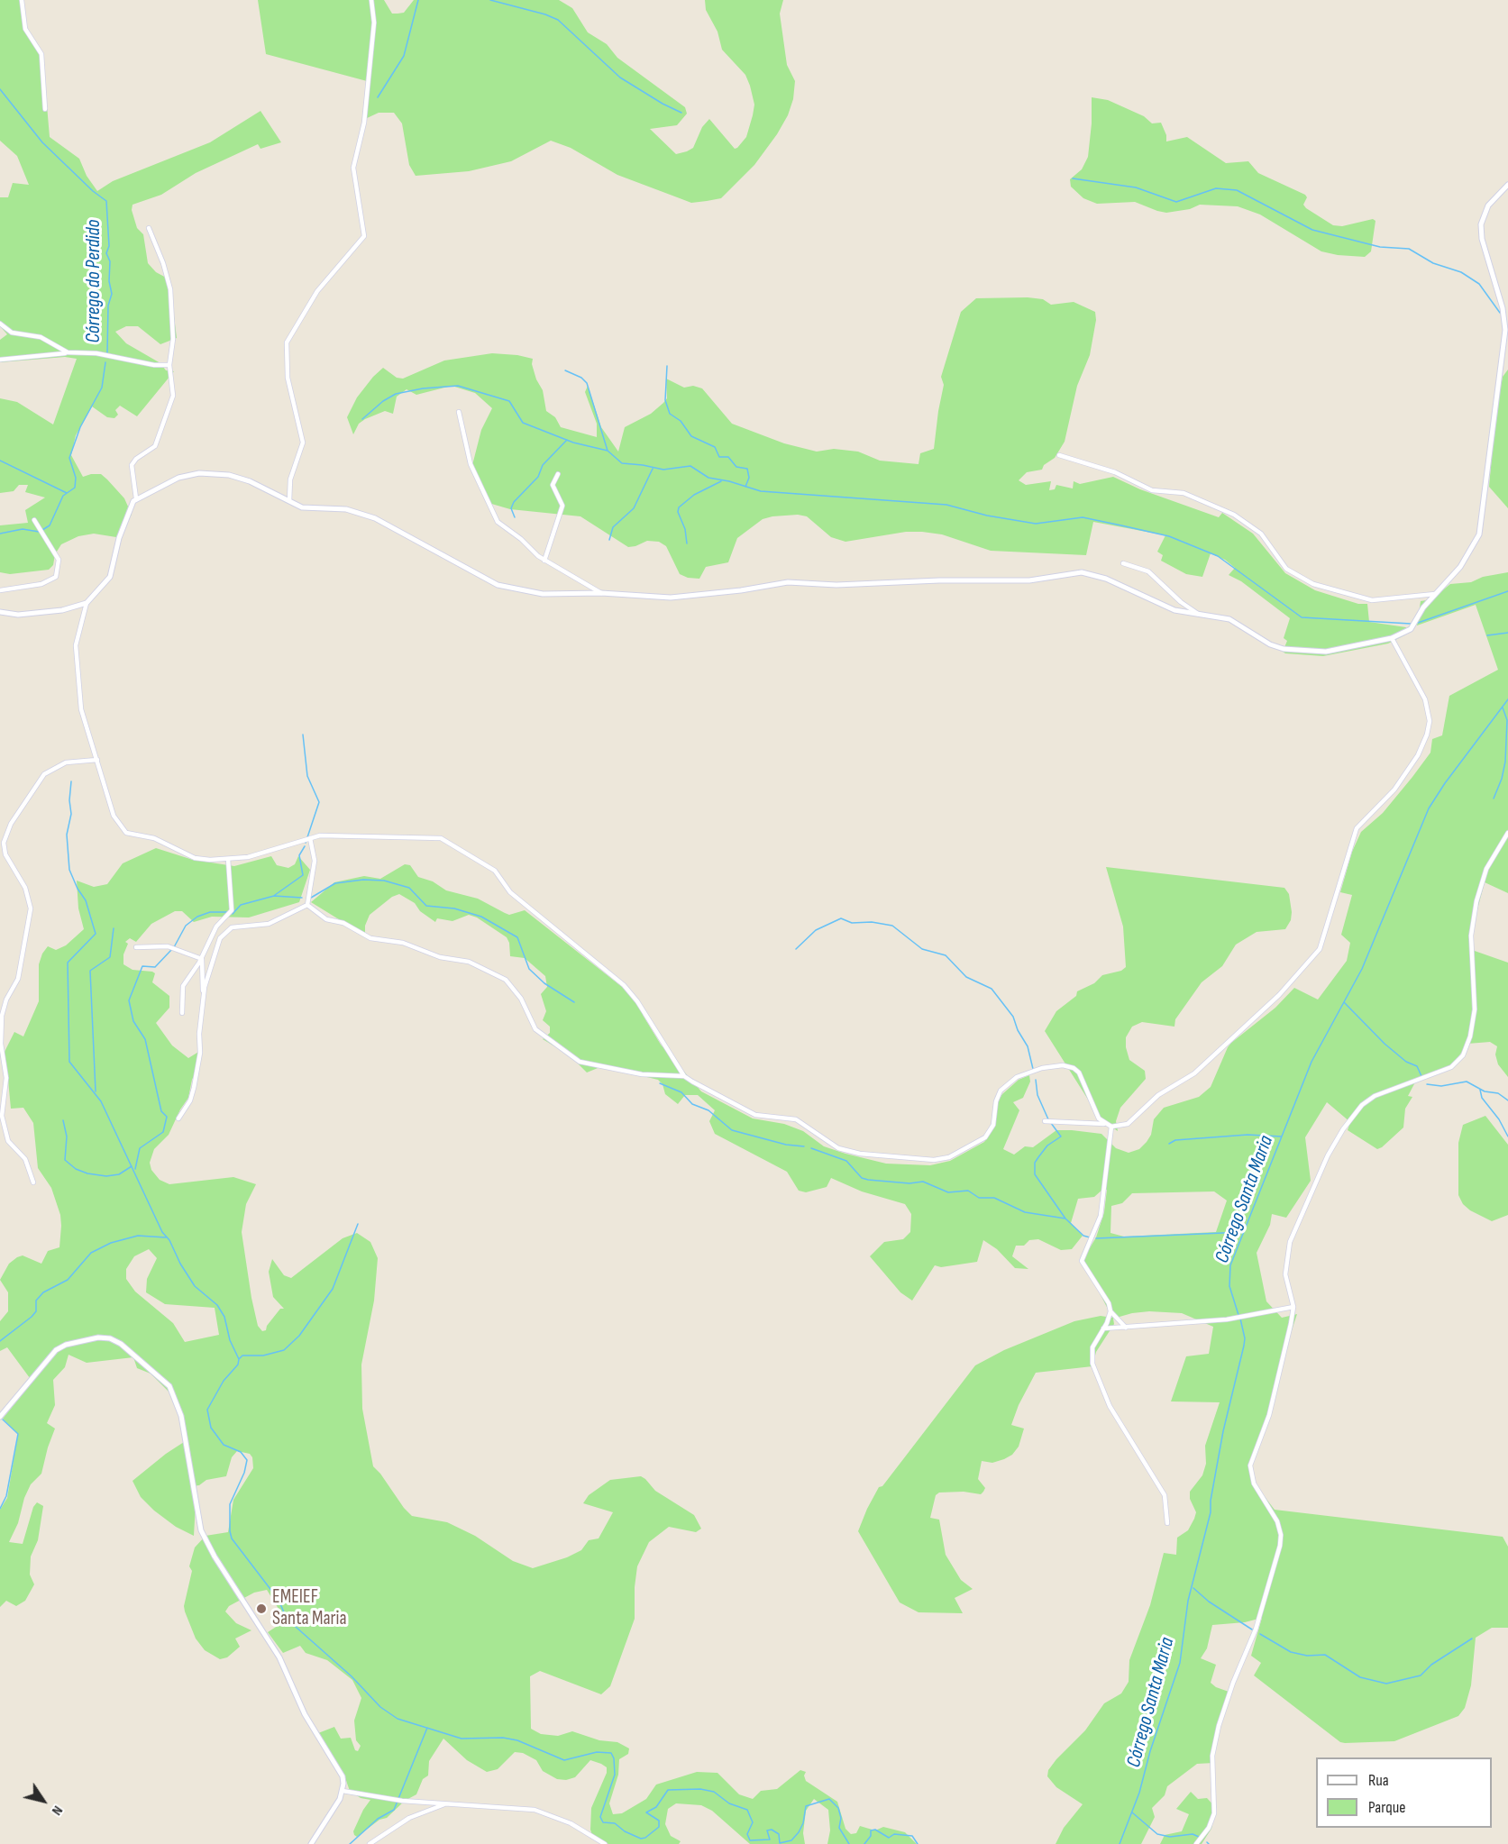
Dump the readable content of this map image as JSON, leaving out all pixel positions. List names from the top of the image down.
{
  "water": ["Córrego do Perdido", "Córrego Santa Maria"],
  "places": ["EMEIEF Santa Maria"],
  "legend": ["Rua", "Parque"],
  "north": "bottom right"
}
